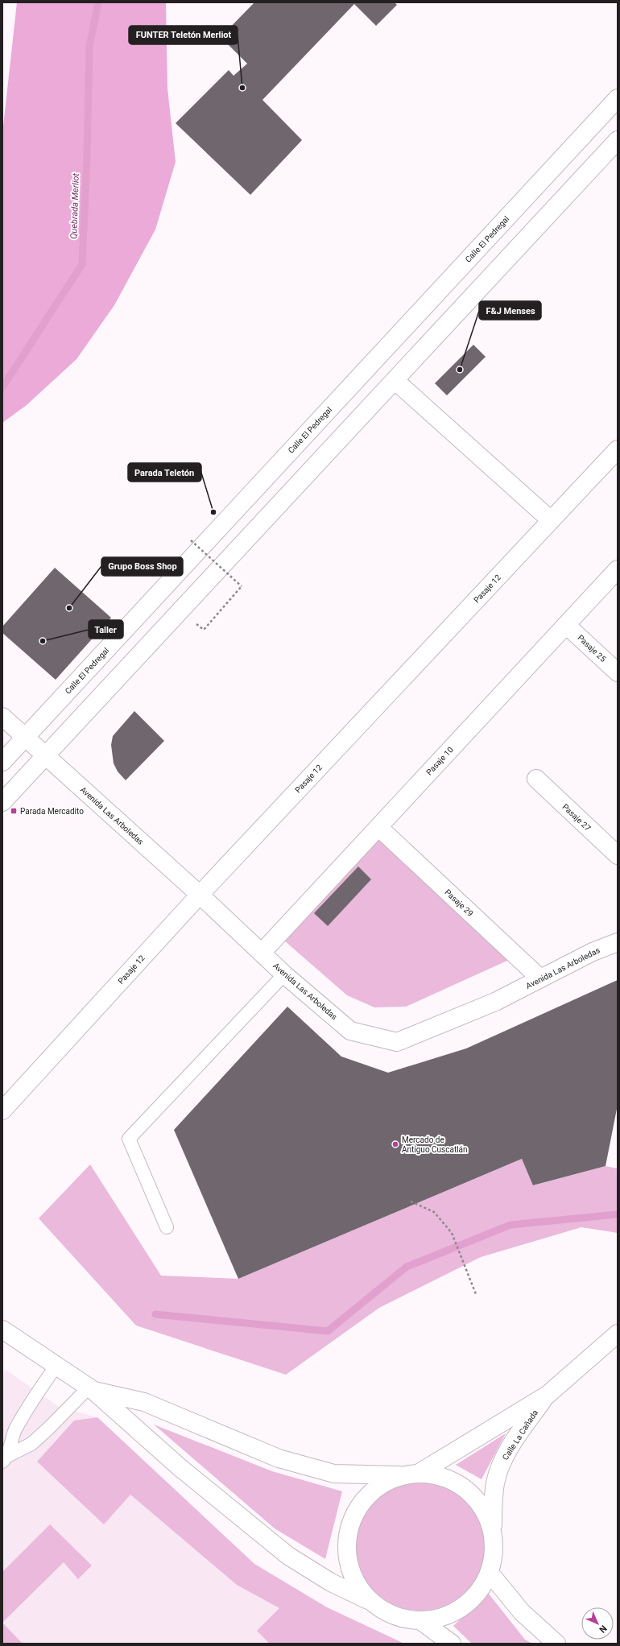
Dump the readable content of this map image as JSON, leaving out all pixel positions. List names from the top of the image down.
{
  "streets": {
    "main road": [
      "Calle El Pedregal",
      "Pasaje 12",
      "Pasaje 25",
      "Pasaje 10",
      "Avenida Las Arboledas",
      "Pasaje 27",
      "Pasaje 29",
      "Calle La Cañada"
    ]
  },
  "crossings": [
    ["Calle El Pedregal", "Avenida Las Arboledas"],
    ["Pasaje 12", "Avenida Las Arboledas"],
    ["Pasaje 25", "Pasaje 10"],
    ["Pasaje 10", "Avenida Las Arboledas"],
    ["Pasaje 10", "Pasaje 29"],
    ["Avenida Las Arboledas", "Pasaje 29"]
  ],
  "water": ["Quebrada Merliot"],
  "places": {
    "other": [
      "FUNTER Teletón Merliot",
      "F&J Menses",
      "Parada Teletón",
      "Grupo Boss Shop",
      "Taller",
      "Mercado de Antiguo Cuscatlán"
    ],
    "transit": ["Parada Mercadito"]
  },
  "north": "bottom right"
}
